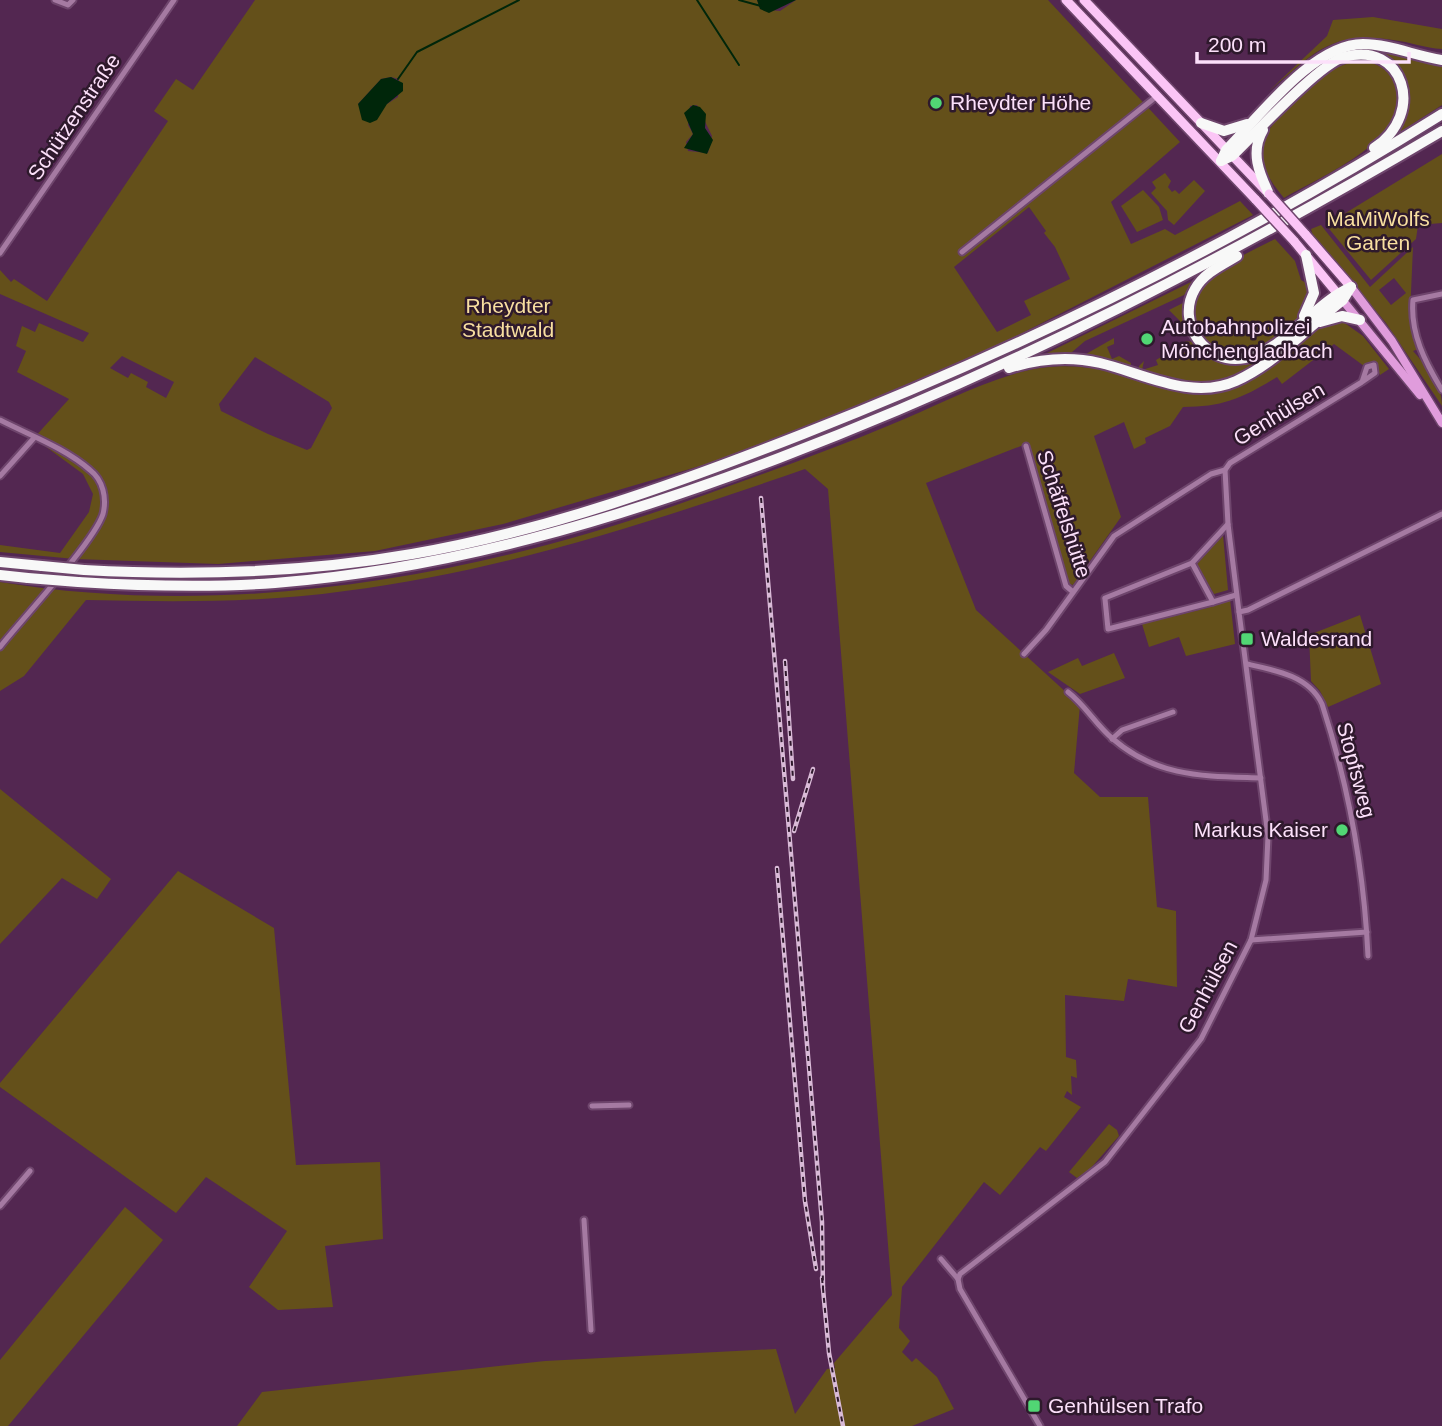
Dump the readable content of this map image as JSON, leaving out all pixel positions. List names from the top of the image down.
{
  "streets": {
    "street": [
      "Schützenstraße",
      "Genhülsen",
      "Schäffelshütte",
      "Stopfsweg"
    ]
  },
  "crossings": [
    ["Genhülsen", "Schäffelshütte"],
    ["Genhülsen", "Stopfsweg"]
  ],
  "parks": ["MaMiWolfs Garten", "Rheydter Stadtwald"],
  "places": {
    "other": ["Rheydter Höhe", "Autobahnpolizei Mönchengladbach", "Markus Kaiser"],
    "transit": ["Waldesrand", "Genhülsen Trafo"]
  },
  "scale_bar": "200 m"
}
